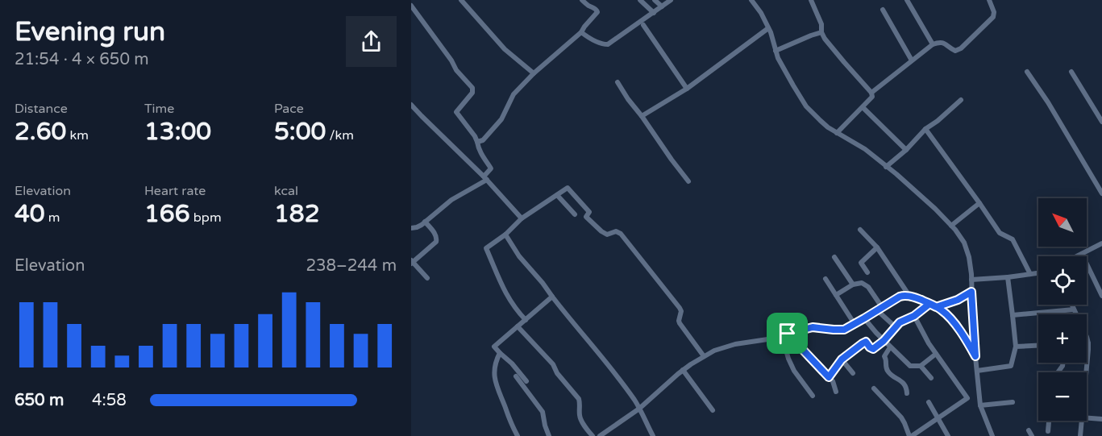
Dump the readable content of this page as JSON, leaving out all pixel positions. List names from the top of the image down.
{
  "north": "top left",
  "page": {
    "heading": ["Evening run", "21:54 · 4 × 650 m"],
    "stats": [
      ["Distance", "2.60 km"],
      ["Time", "13:00"],
      ["Pace", "5:00 /km"],
      ["Elevation", "40 m"],
      ["Heart rate", "166 bpm"],
      ["kcal", "182"]
    ],
    "map_buttons": ["+", "−"],
    "chart": ["Elevation", "238–244 m"],
    "list": [
      {
        "name": "650 m",
        "note": "4:58"
      }
    ]
  }
}
